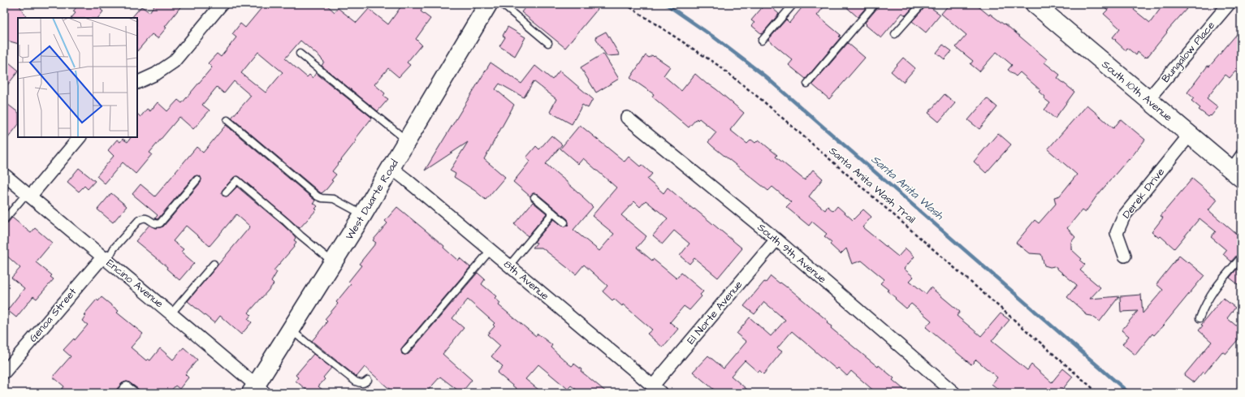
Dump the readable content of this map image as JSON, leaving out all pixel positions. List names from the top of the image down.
{
  "streets": {
    "main road": ["South 10th Avenue", "West Duarte Road"],
    "street": [
      "Bungalow Place",
      "Derek Drive",
      "South 9th Avenue",
      "8th Avenue",
      "Encino Avenue",
      "El Norte Avenue",
      "Genoa Street"
    ],
    "path": ["Santa Anita Wash Trail"]
  },
  "crossings": [
    ["Bungalow Place", "South 10th Avenue"],
    ["South 10th Avenue", "Derek Drive"],
    ["West Duarte Road", "8th Avenue"],
    ["West Duarte Road", "Encino Avenue"],
    ["South 9th Avenue", "El Norte Avenue"],
    ["8th Avenue", "El Norte Avenue"],
    ["Encino Avenue", "Genoa Street"]
  ],
  "water": ["Santa Anita Wash"]
}
